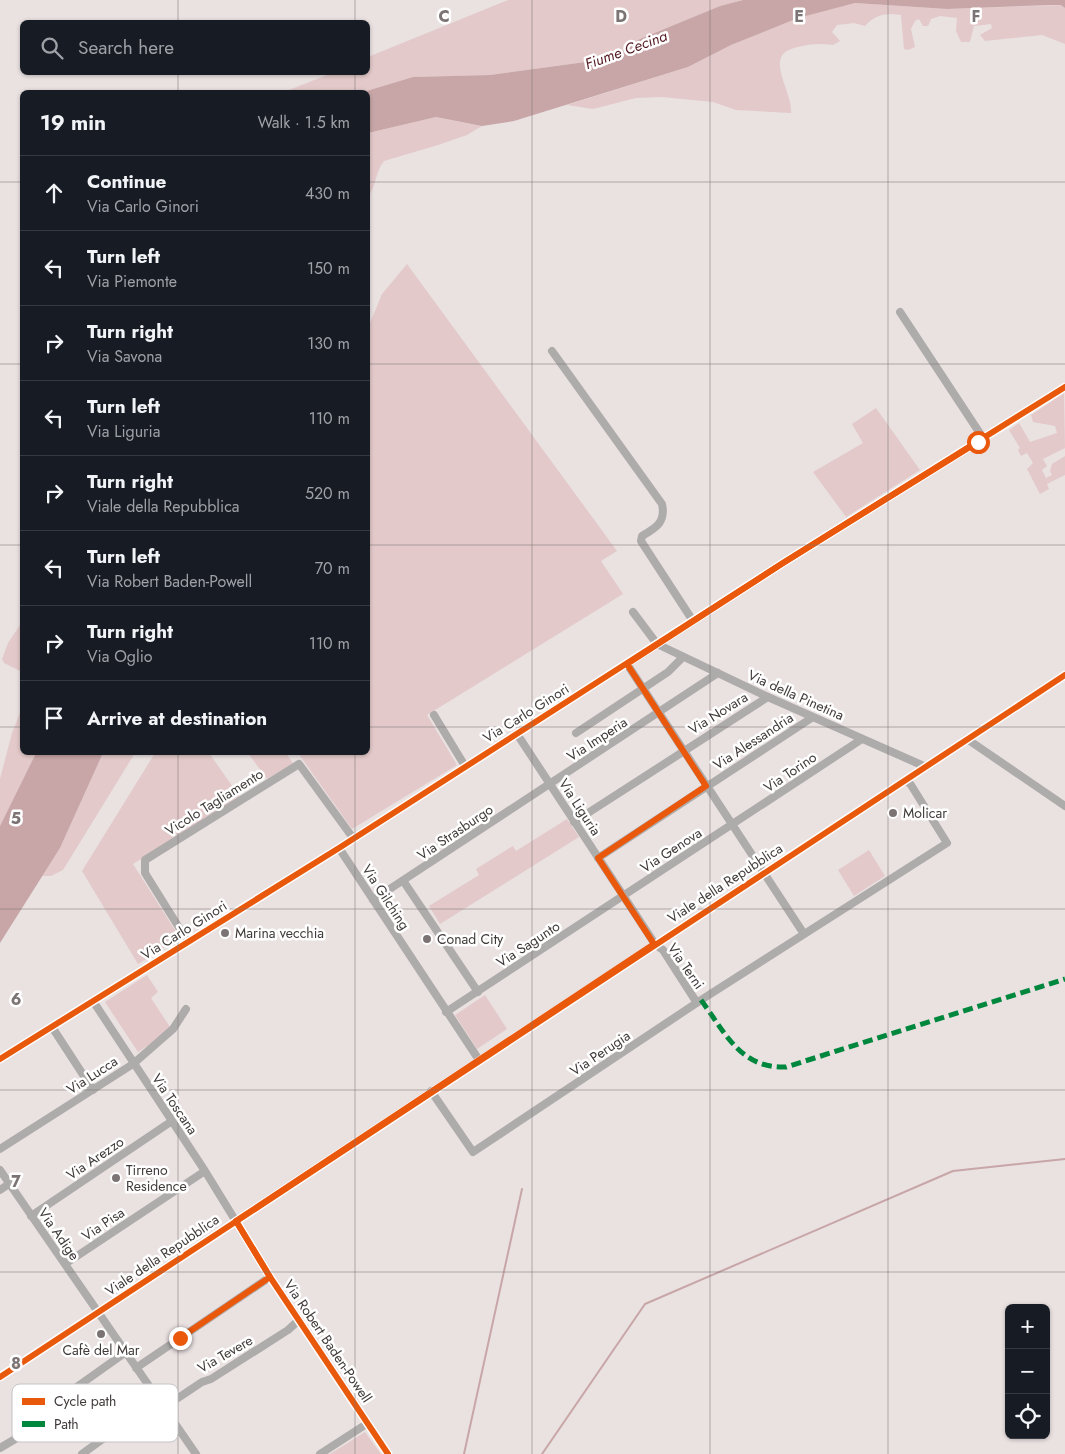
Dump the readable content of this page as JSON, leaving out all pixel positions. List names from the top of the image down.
{
  "streets": {
    "street": [
      "Via della Pinetina",
      "Via Carlo Ginori",
      "Via Novara",
      "Via Imperia",
      "Via Alessandria",
      "Via Torino",
      "Vicolo Tagliamento",
      "Via Liguria",
      "Via Strasburgo",
      "Via Genova",
      "Viale della Repubblica",
      "Via Gilching",
      "Via Sagunto",
      "Via Terni",
      "Via Perugia",
      "Via Lucca",
      "Via Toscana",
      "Via Arezzo",
      "Via Pisa",
      "Via Adige",
      "Via Robert Baden-Powell",
      "Via Tevere"
    ]
  },
  "crossings": [
    ["Via della Pinetina", "Via Carlo Ginori"],
    ["Via della Pinetina", "Via Novara"],
    ["Via della Pinetina", "Via Imperia"],
    ["Via della Pinetina", "Via Alessandria"],
    ["Via della Pinetina", "Via Torino"],
    ["Via della Pinetina", "Viale della Repubblica"],
    ["Via Carlo Ginori", "Vicolo Tagliamento"],
    ["Via Carlo Ginori", "Via Liguria"],
    ["Via Carlo Ginori", "Via Gilching"],
    ["Via Carlo Ginori", "Via Toscana"],
    ["Via Novara", "Via Liguria"],
    ["Via Imperia", "Via Liguria"],
    ["Via Imperia", "Via Strasburgo"],
    ["Via Alessandria", "Via Liguria"],
    ["Via Torino", "Via Genova"],
    ["Via Liguria", "Via Strasburgo"],
    ["Via Liguria", "Via Genova"],
    ["Via Liguria", "Viale della Repubblica"],
    ["Via Liguria", "Via Sagunto"],
    ["Via Liguria", "Via Terni"],
    ["Via Strasburgo", "Via Gilching"],
    ["Via Genova", "Via Sagunto"],
    ["Viale della Repubblica", "Via Gilching"],
    ["Viale della Repubblica", "Via Terni"],
    ["Viale della Repubblica", "Via Perugia"],
    ["Viale della Repubblica", "Via Toscana"],
    ["Viale della Repubblica", "Via Adige"],
    ["Viale della Repubblica", "Via Robert Baden-Powell"],
    ["Via Gilching", "Via Sagunto"],
    ["Via Terni", "Via Perugia"],
    ["Via Lucca", "Via Toscana"],
    ["Via Toscana", "Via Arezzo"],
    ["Via Toscana", "Via Pisa"],
    ["Via Toscana", "Via Robert Baden-Powell"],
    ["Via Arezzo", "Via Adige"],
    ["Via Pisa", "Via Adige"],
    ["Via Robert Baden-Powell", "Via Tevere"]
  ],
  "water": ["Fiume Cecina"],
  "places": [
    "Molicar",
    "Marina vecchia",
    "Conad City",
    "Tirreno Residence",
    "Cafè del Mar"
  ],
  "legend": ["Cycle path", "Path"],
  "page": {
    "search": "Search here",
    "heading": ["19 min", "Walk · 1.5 km"],
    "list": [
      ["Continue", "Via Carlo Ginori", "430 m"],
      ["Turn left", "Via Piemonte", "150 m"],
      ["Turn right", "Via Savona", "130 m"],
      ["Turn left", "Via Liguria", "110 m"],
      ["Turn right", "Viale della Repubblica", "520 m"],
      ["Turn left", "Via Robert Baden-Powell", "70 m"],
      ["Turn right", "Via Oglio", "110 m"],
      "Arrive at destination"
    ],
    "map_buttons": ["+", "−"]
  },
  "grid": {
    "columns": [
      "C",
      "D",
      "E",
      "F"
    ],
    "rows": [
      "5",
      "6",
      "7",
      "8"
    ]
  }
}
